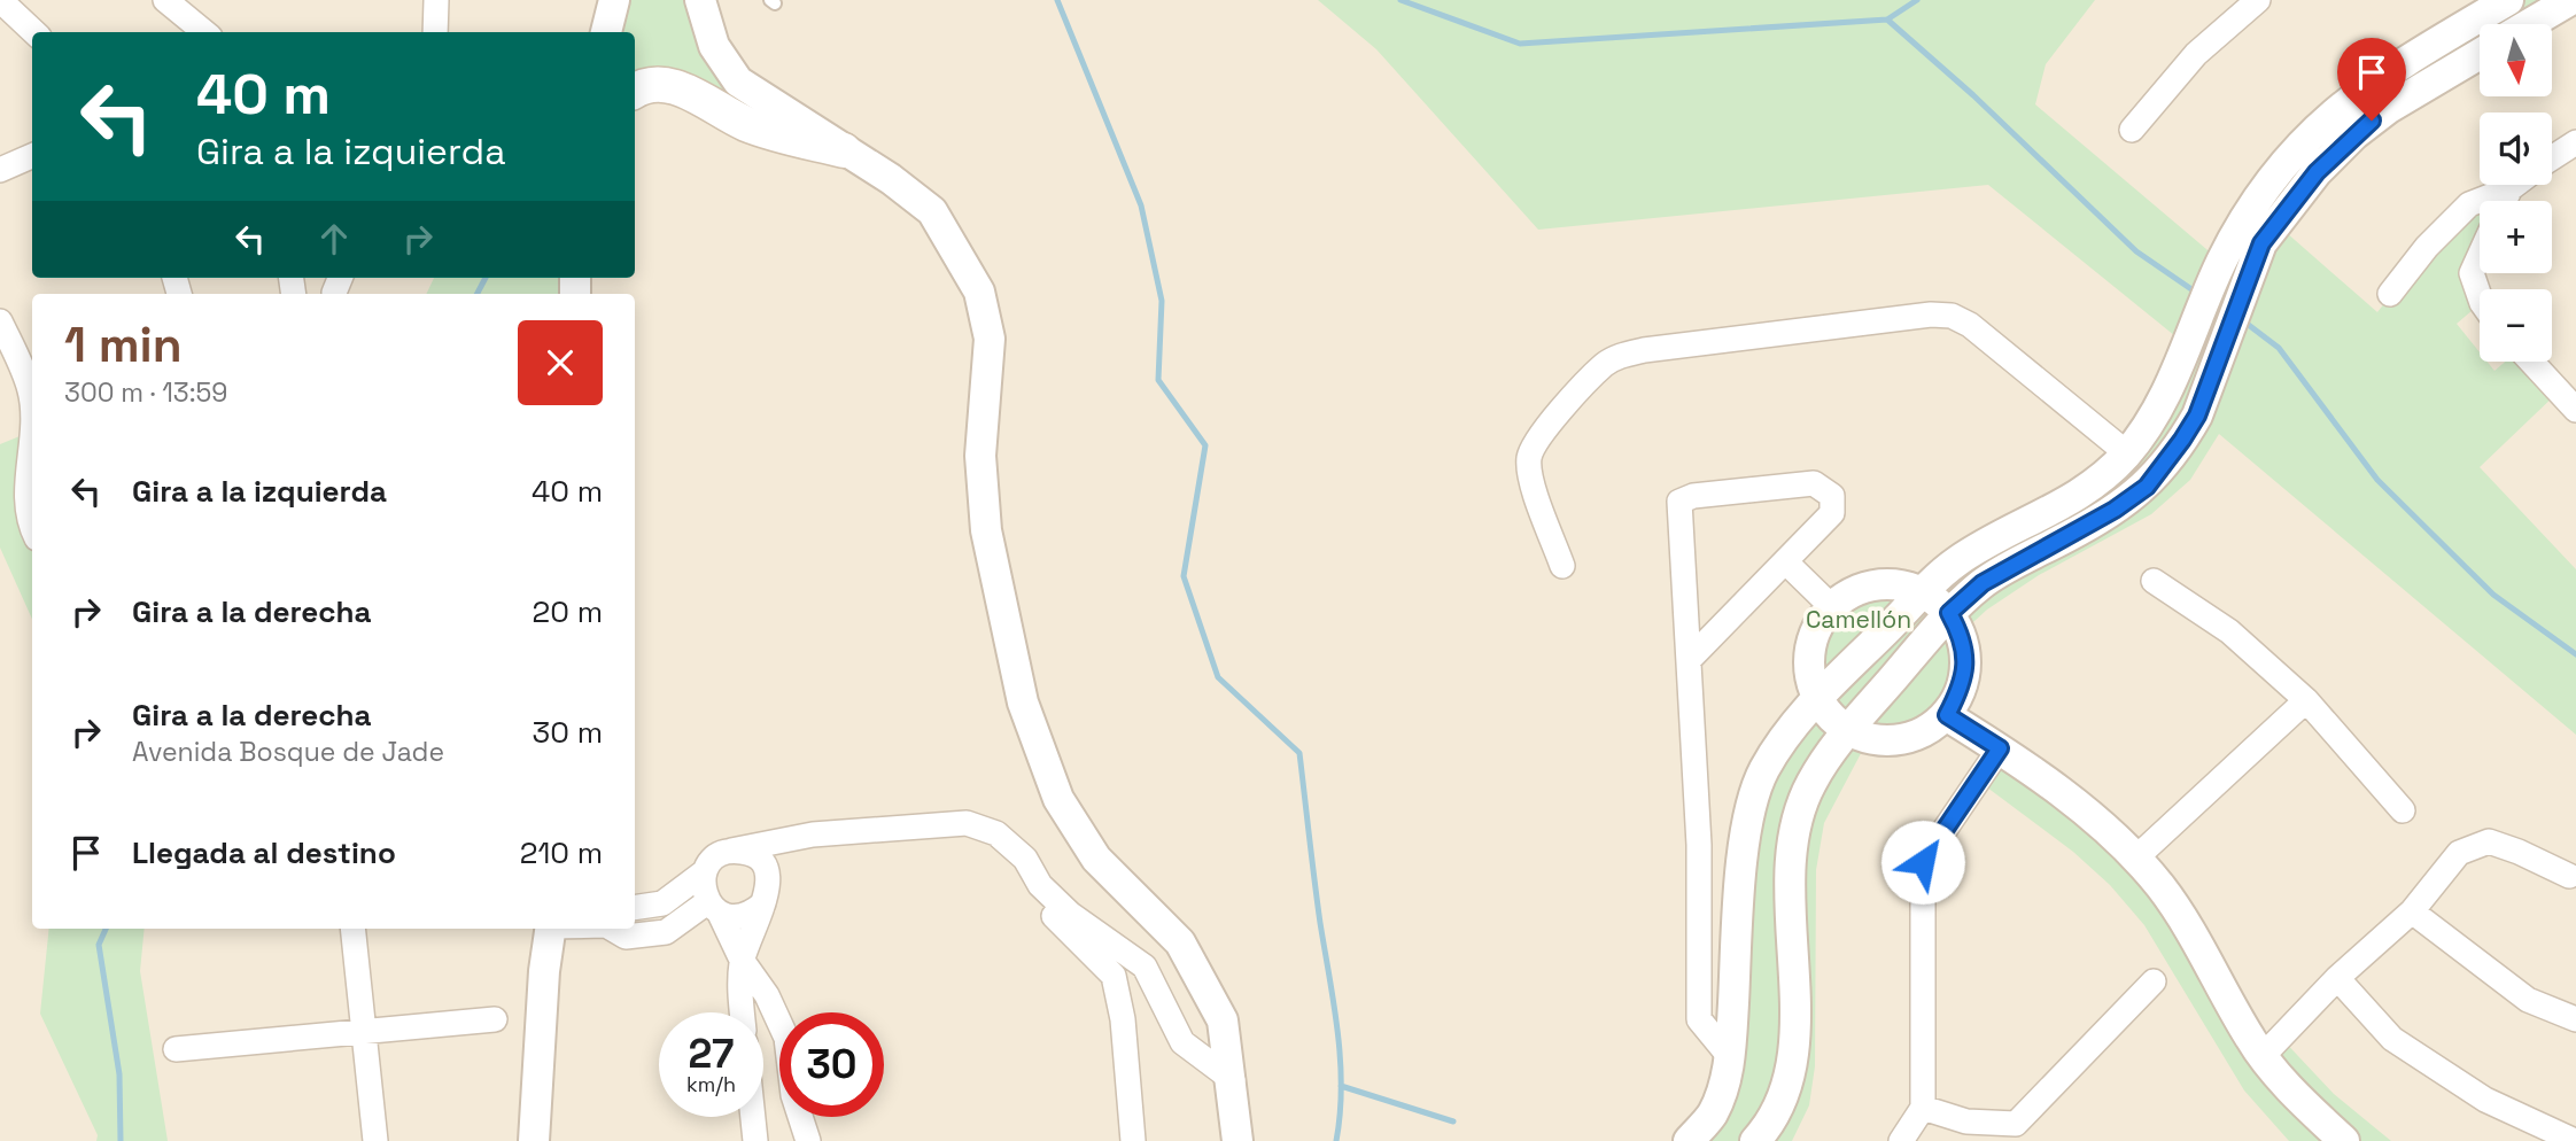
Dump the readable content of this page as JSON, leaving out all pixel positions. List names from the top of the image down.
{
  "parks": ["Camellón"],
  "north": "bottom",
  "page": {
    "map_buttons": ["+", "−"],
    "turn": ["40 m", "Gira a la izquierda"],
    "heading": ["1 min", "300 m · 13:59"],
    "list": [
      {
        "name": "Gira a la izquierda",
        "value": "40 m"
      },
      {
        "name": "Gira a la derecha",
        "value": "20 m"
      },
      {
        "name": "Gira a la derecha",
        "note": "Avenida Bosque de Jade",
        "value": "30 m"
      },
      {
        "name": "Llegada al destino",
        "value": "210 m"
      }
    ],
    "speed": "27 km/h",
    "limit": "30"
  }
}
